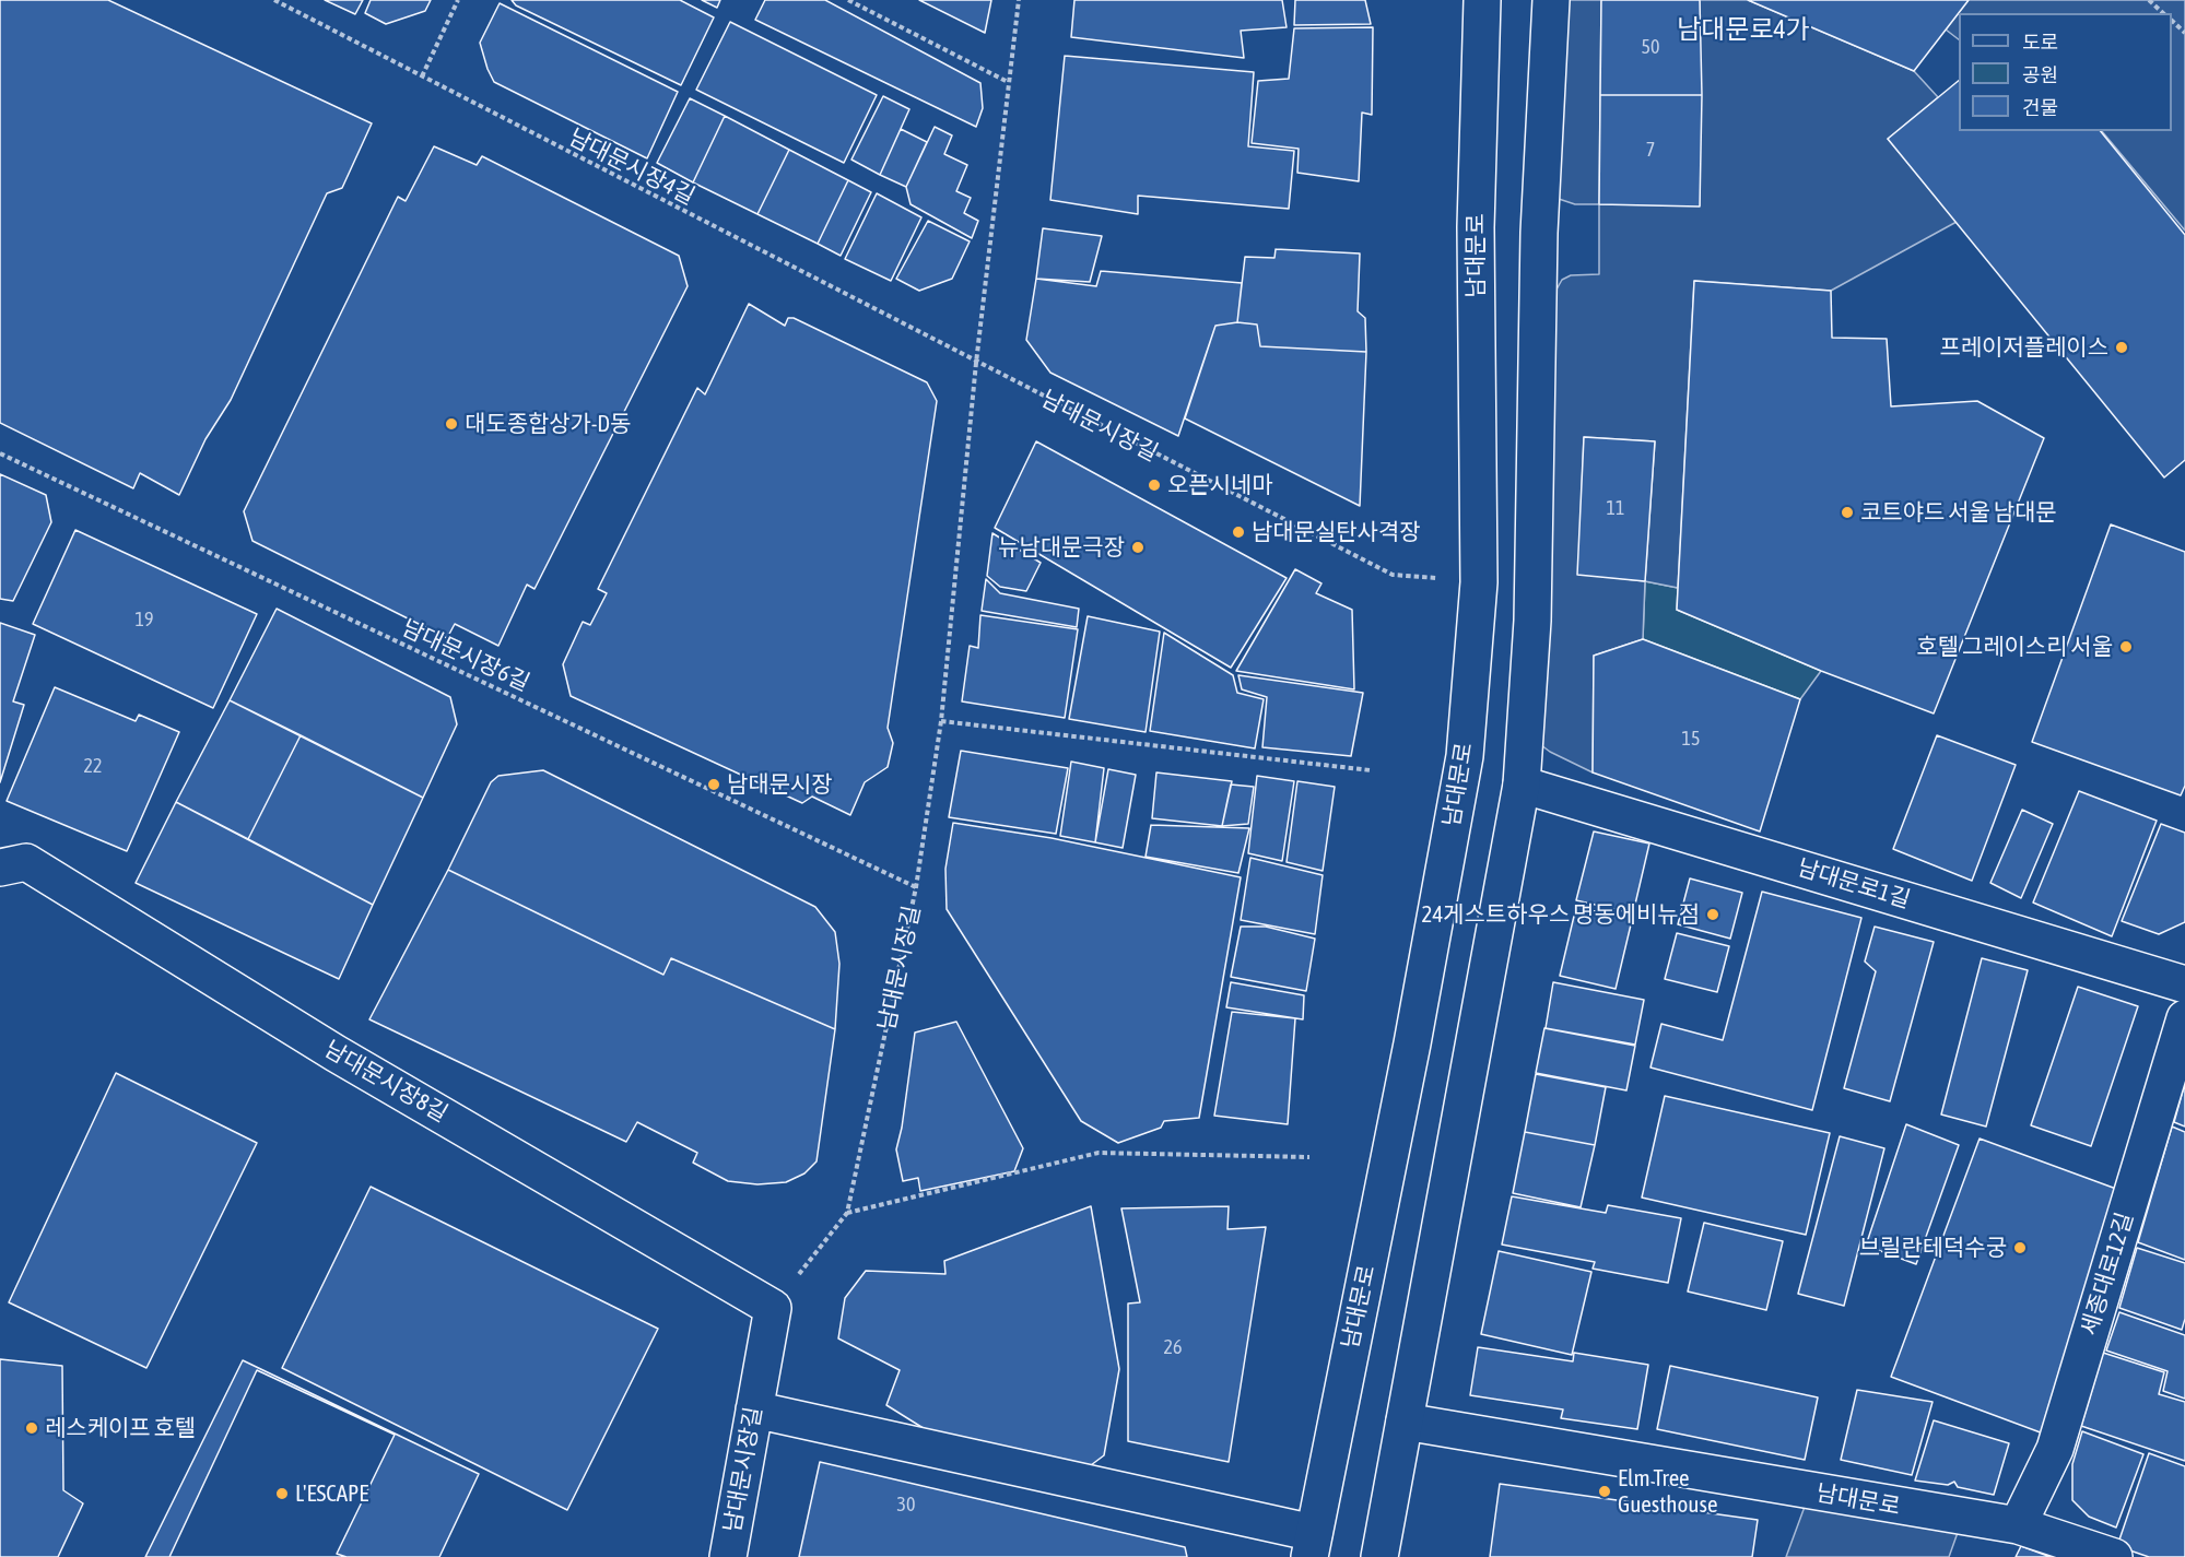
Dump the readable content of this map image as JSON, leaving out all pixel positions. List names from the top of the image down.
{
  "streets": {
    "street": [
      "남대문로",
      "남대문시장길",
      "남대문로1길",
      "남대문시장8길",
      "세종대로12길"
    ],
    "path": ["남대문시장4길", "남대문시장6길"]
  },
  "crossings": [
    ["남대문시장4길", "남대문시장길"],
    ["남대문로", "남대문시장길"],
    ["남대문로", "세종대로12길"],
    ["남대문시장길", "남대문시장6길"],
    ["남대문시장길", "남대문시장8길"]
  ],
  "districts": ["남대문로4가"],
  "places": [
    "프레이저플레이스",
    "대도종합상가-D동",
    "오픈시네마",
    "코트야드 서울 남대문",
    "남대문실탄사격장",
    "뉴남대문극장",
    "호텔 그레이스리 서울",
    "남대문시장",
    "24게스트하우스 명동에비뉴점",
    "브릴란테덕수궁",
    "레스케이프 호텔",
    "Elm Tree Guesthouse",
    "L'ESCAPE"
  ],
  "house_numbers": [
    "50",
    "7",
    "11",
    "19",
    "15",
    "22",
    "26",
    "30"
  ],
  "legend": ["도로", "공원", "건물"]
}
